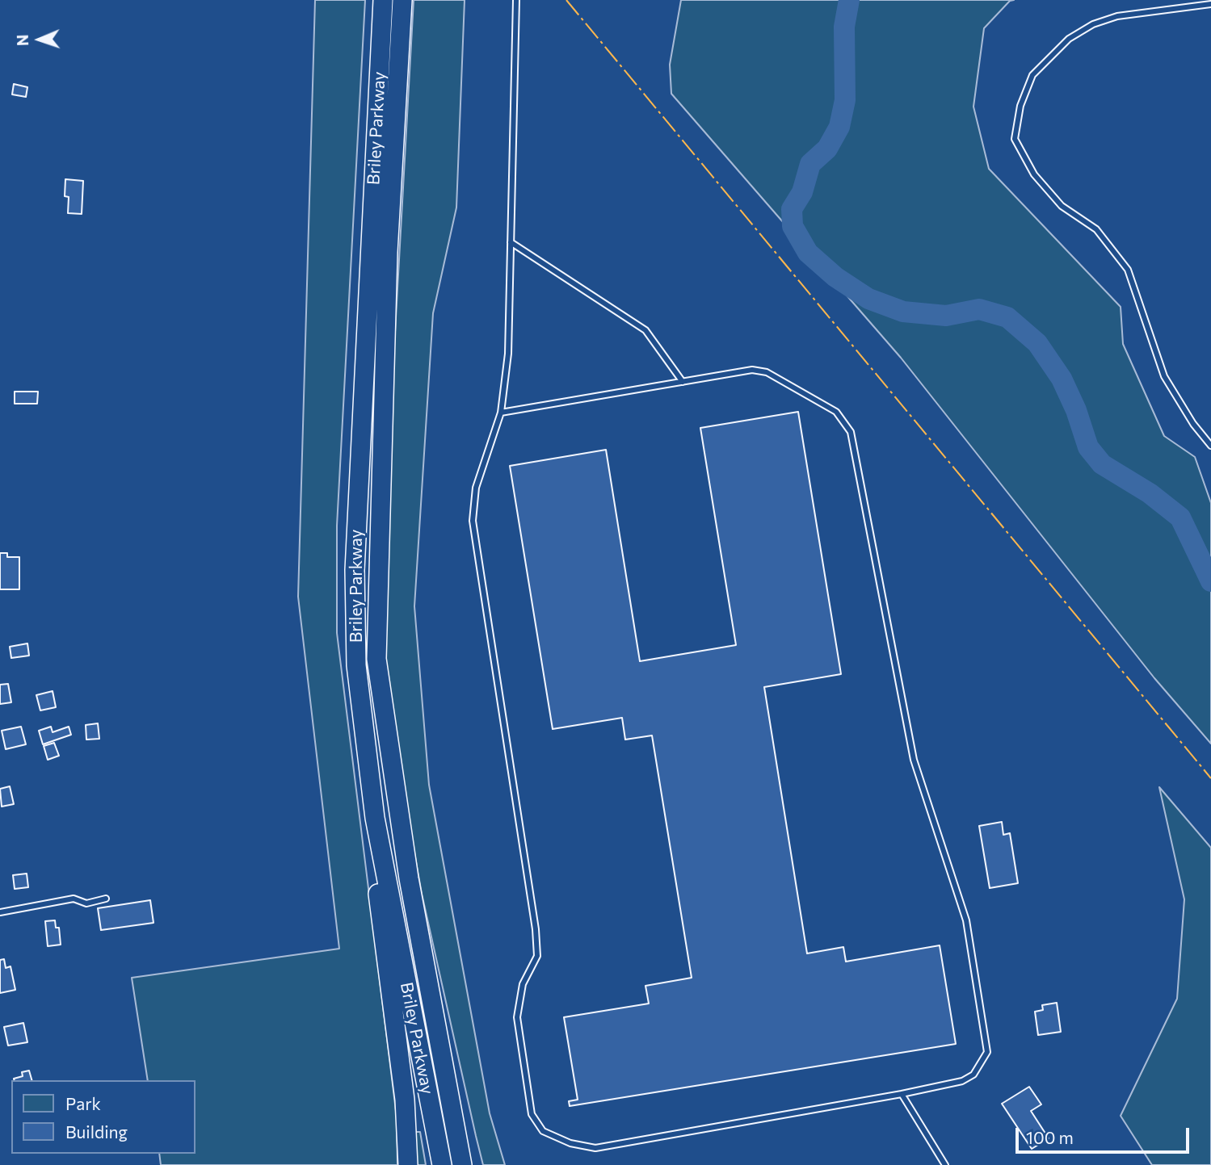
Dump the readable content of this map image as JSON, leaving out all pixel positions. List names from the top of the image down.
{
  "streets": {
    "highway": ["Briley Parkway"]
  },
  "legend": ["Park", "Building"],
  "scale_bar": "100 m",
  "north": "left"
}
